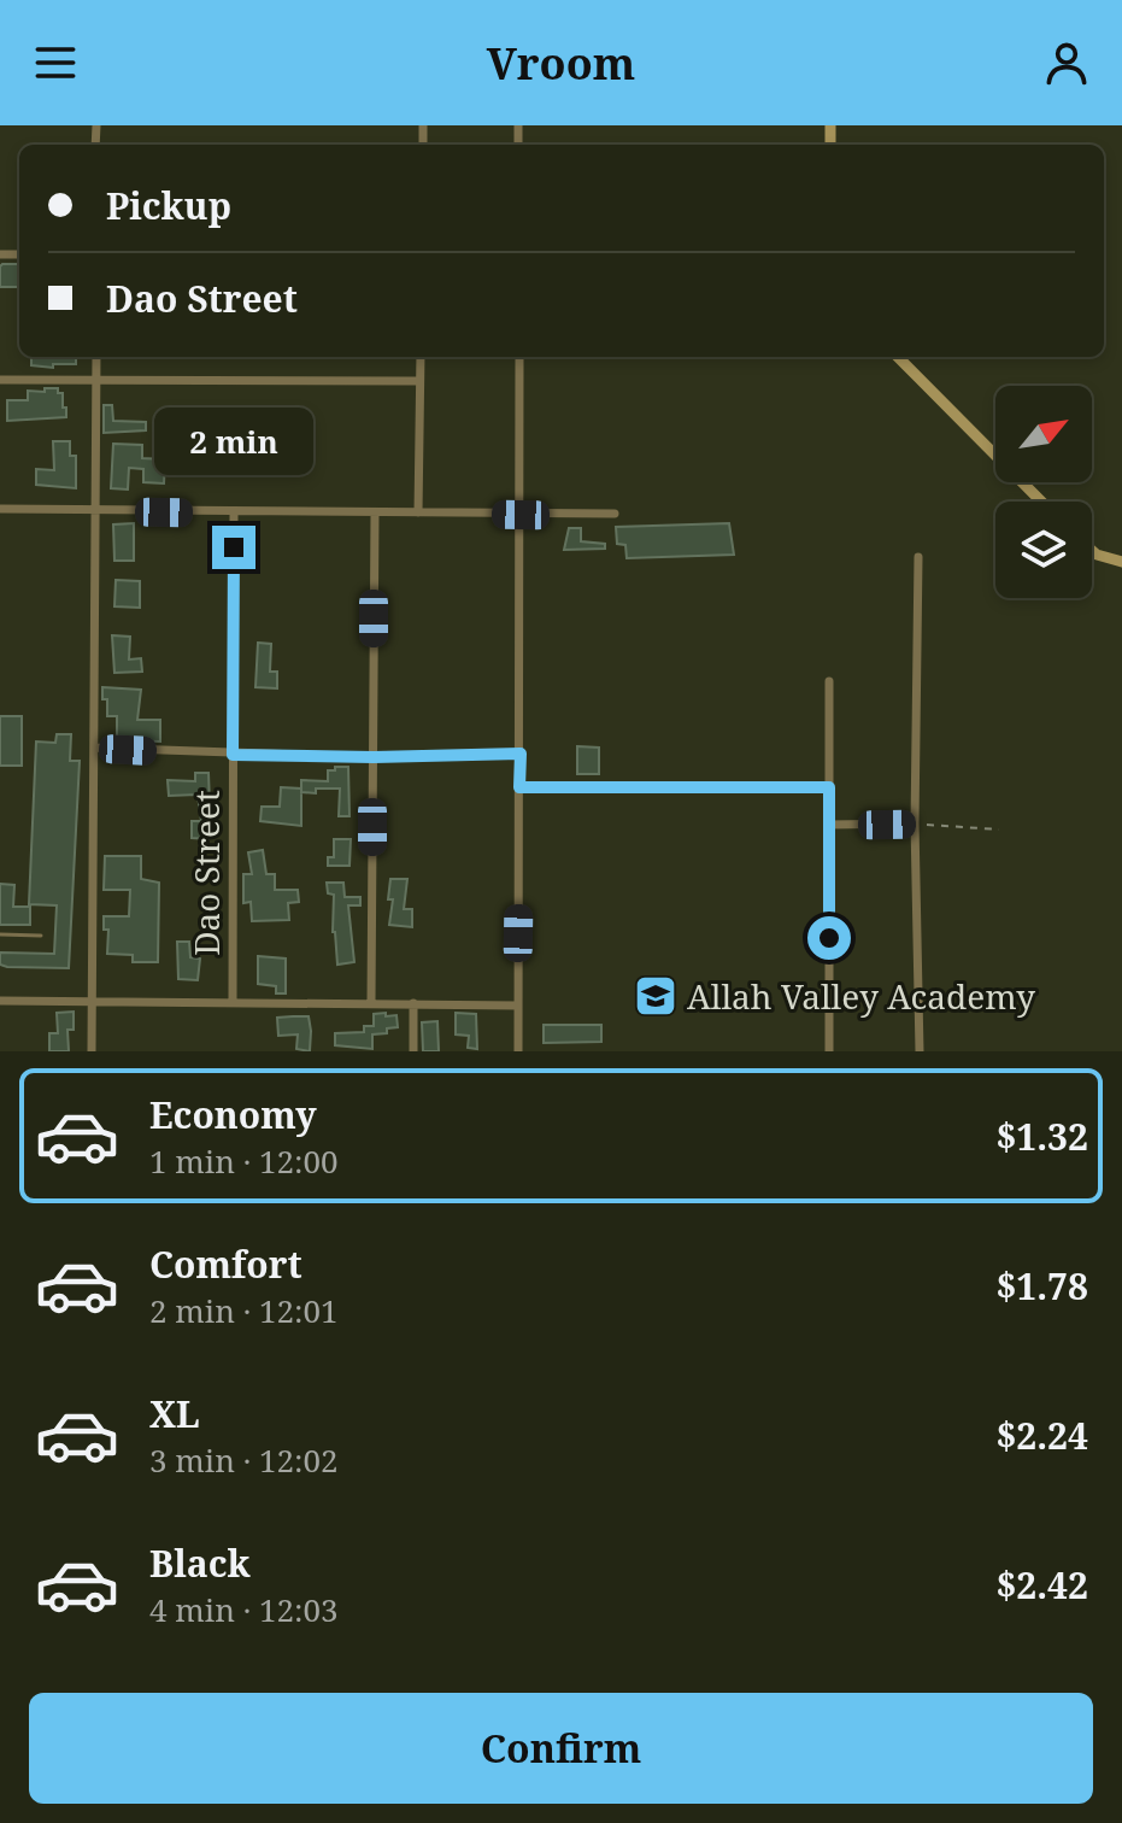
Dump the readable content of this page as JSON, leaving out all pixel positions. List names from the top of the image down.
{
  "streets": {
    "street": ["Dao Street"]
  },
  "places": {
    "school or university": ["Allah Valley Academy"]
  },
  "north": "top right",
  "page": {
    "header": "Vroom",
    "banner": ["Pickup", "Dao Street"],
    "bubble": "2 min",
    "list": [
      {
        "name": "Economy",
        "note": "1 min · 12:00",
        "value": "$1.32"
      },
      {
        "name": "Comfort",
        "note": "2 min · 12:01",
        "value": "$1.78"
      },
      {
        "name": "XL",
        "note": "3 min · 12:02",
        "value": "$2.24"
      },
      {
        "name": "Black",
        "note": "4 min · 12:03",
        "value": "$2.42"
      }
    ],
    "buttons": "Confirm"
  }
}
